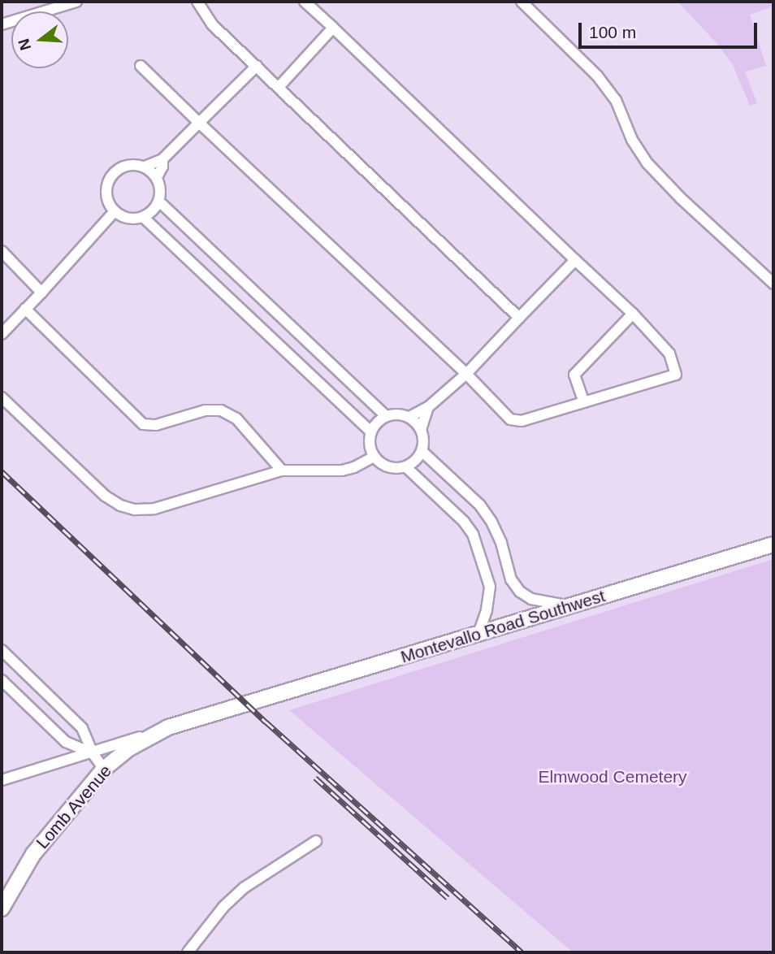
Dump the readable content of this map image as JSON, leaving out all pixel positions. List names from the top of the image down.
{
  "streets": {
    "main road": ["Montevallo Road Southwest", "Lomb Avenue"]
  },
  "crossings": [
    ["Montevallo Road Southwest", "Lomb Avenue"]
  ],
  "parks": ["Elmwood Cemetery"],
  "scale_bar": "100 m",
  "north": "left"
}
